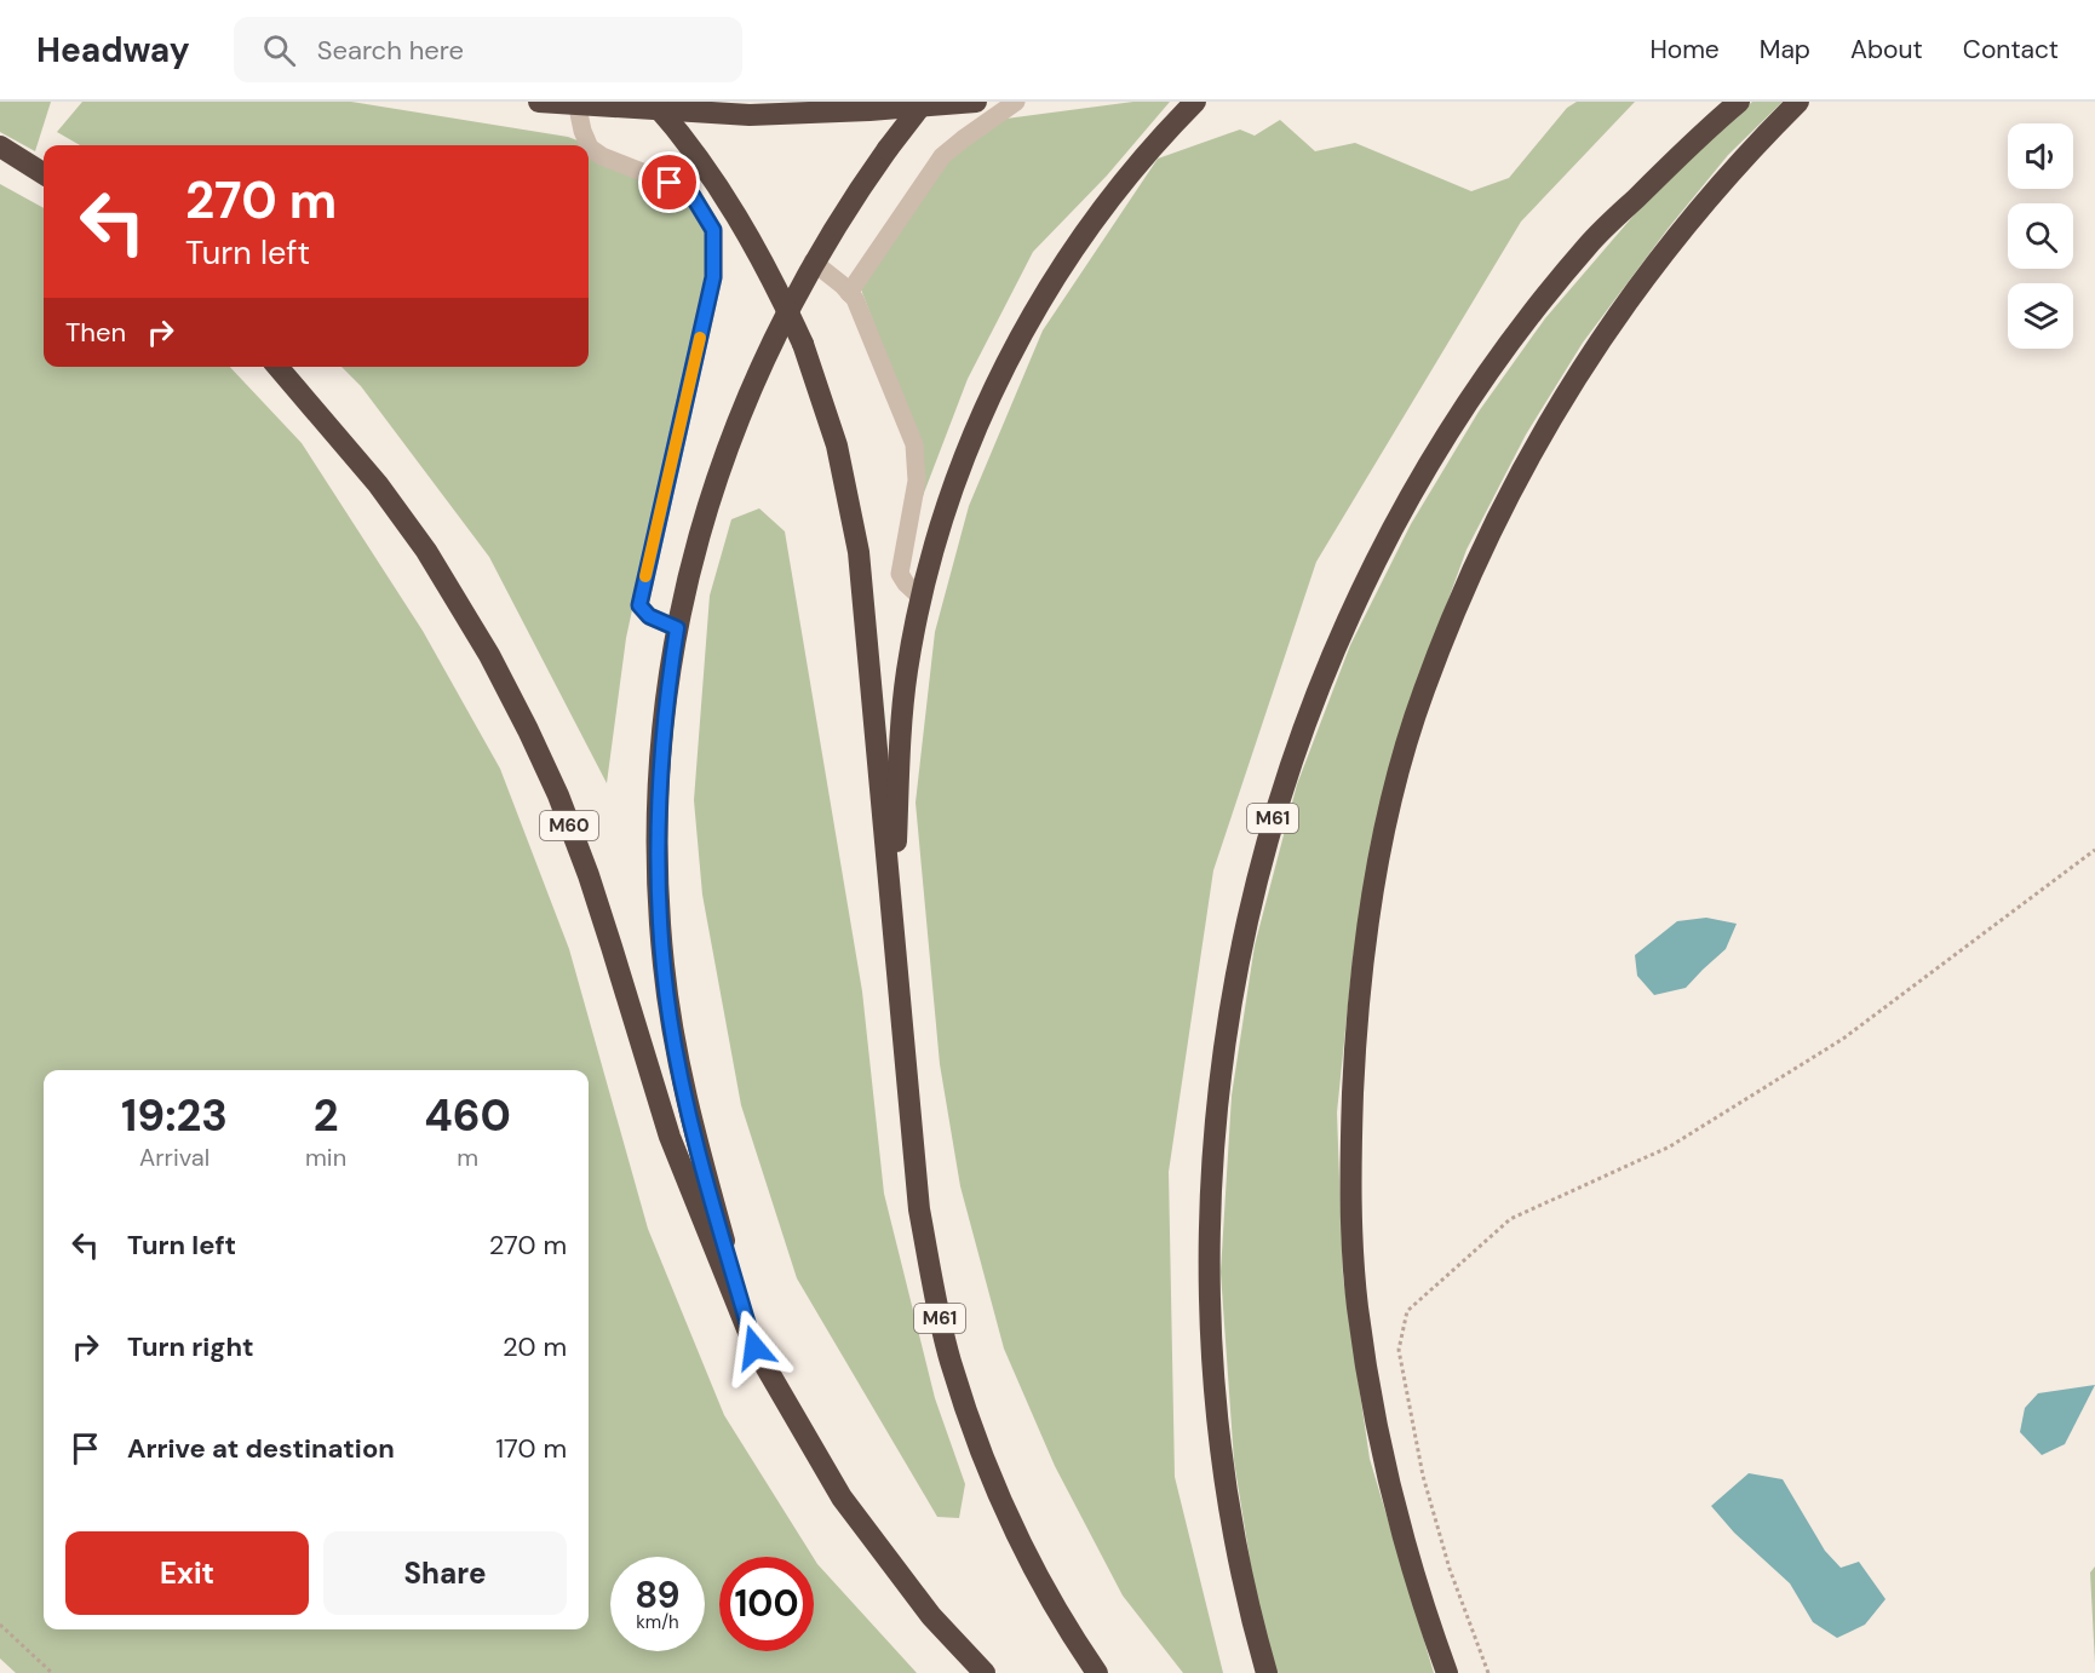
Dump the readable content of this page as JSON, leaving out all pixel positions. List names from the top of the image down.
{
  "streets": {
    "highway": ["M61", "M60"]
  },
  "page": {
    "header": "Headway",
    "search": "Search here",
    "nav": [
      "Home",
      "Map",
      "About",
      "Contact"
    ],
    "turn": ["270 m", "Turn left"],
    "then": "Then",
    "eta": [
      "19:23",
      "Arrival",
      "2",
      "min",
      "460",
      "m"
    ],
    "list": [
      {
        "name": "Turn left",
        "value": "270 m"
      },
      {
        "name": "Turn right",
        "value": "20 m"
      },
      {
        "name": "Arrive at destination",
        "value": "170 m"
      }
    ],
    "buttons": ["Exit", "Share"],
    "speed": "89 km/h",
    "limit": "100"
  }
}
